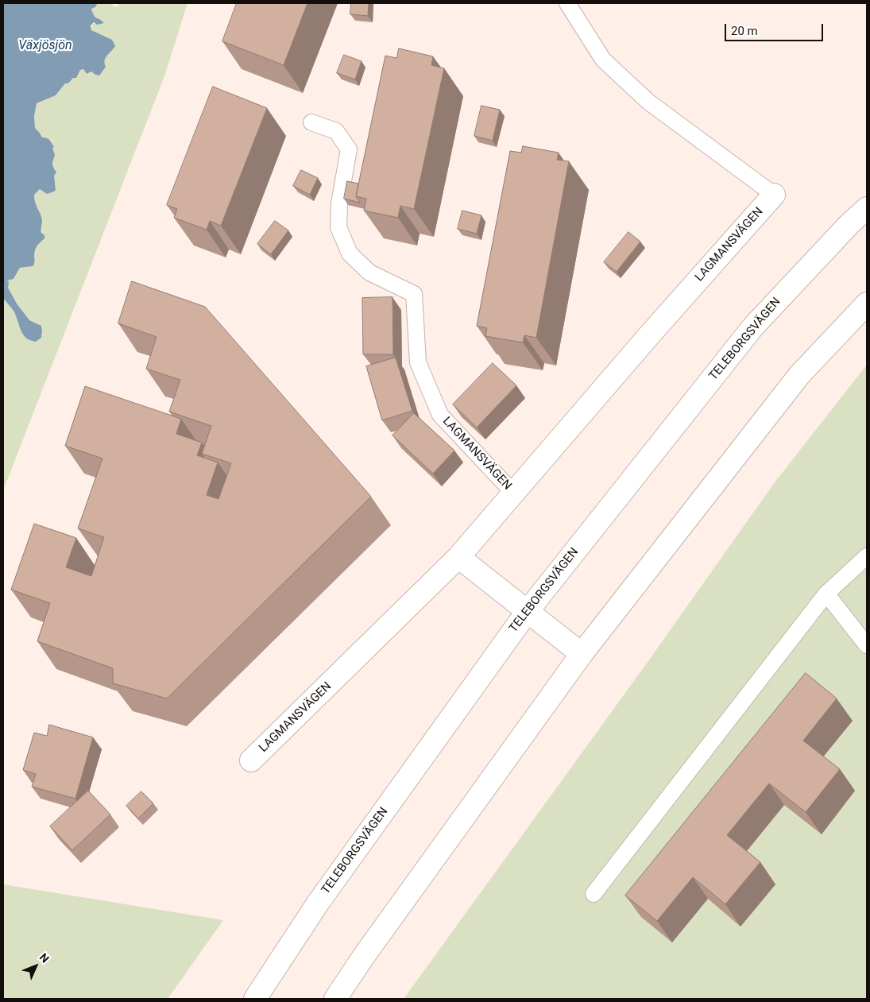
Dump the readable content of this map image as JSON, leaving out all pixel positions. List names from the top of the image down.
{
  "streets": {
    "main road": ["LAGMANSVÄGEN", "TELEBORGSVÄGEN"]
  },
  "water": ["Växjösjön"],
  "scale_bar": "20 m",
  "north": "top right"
}
